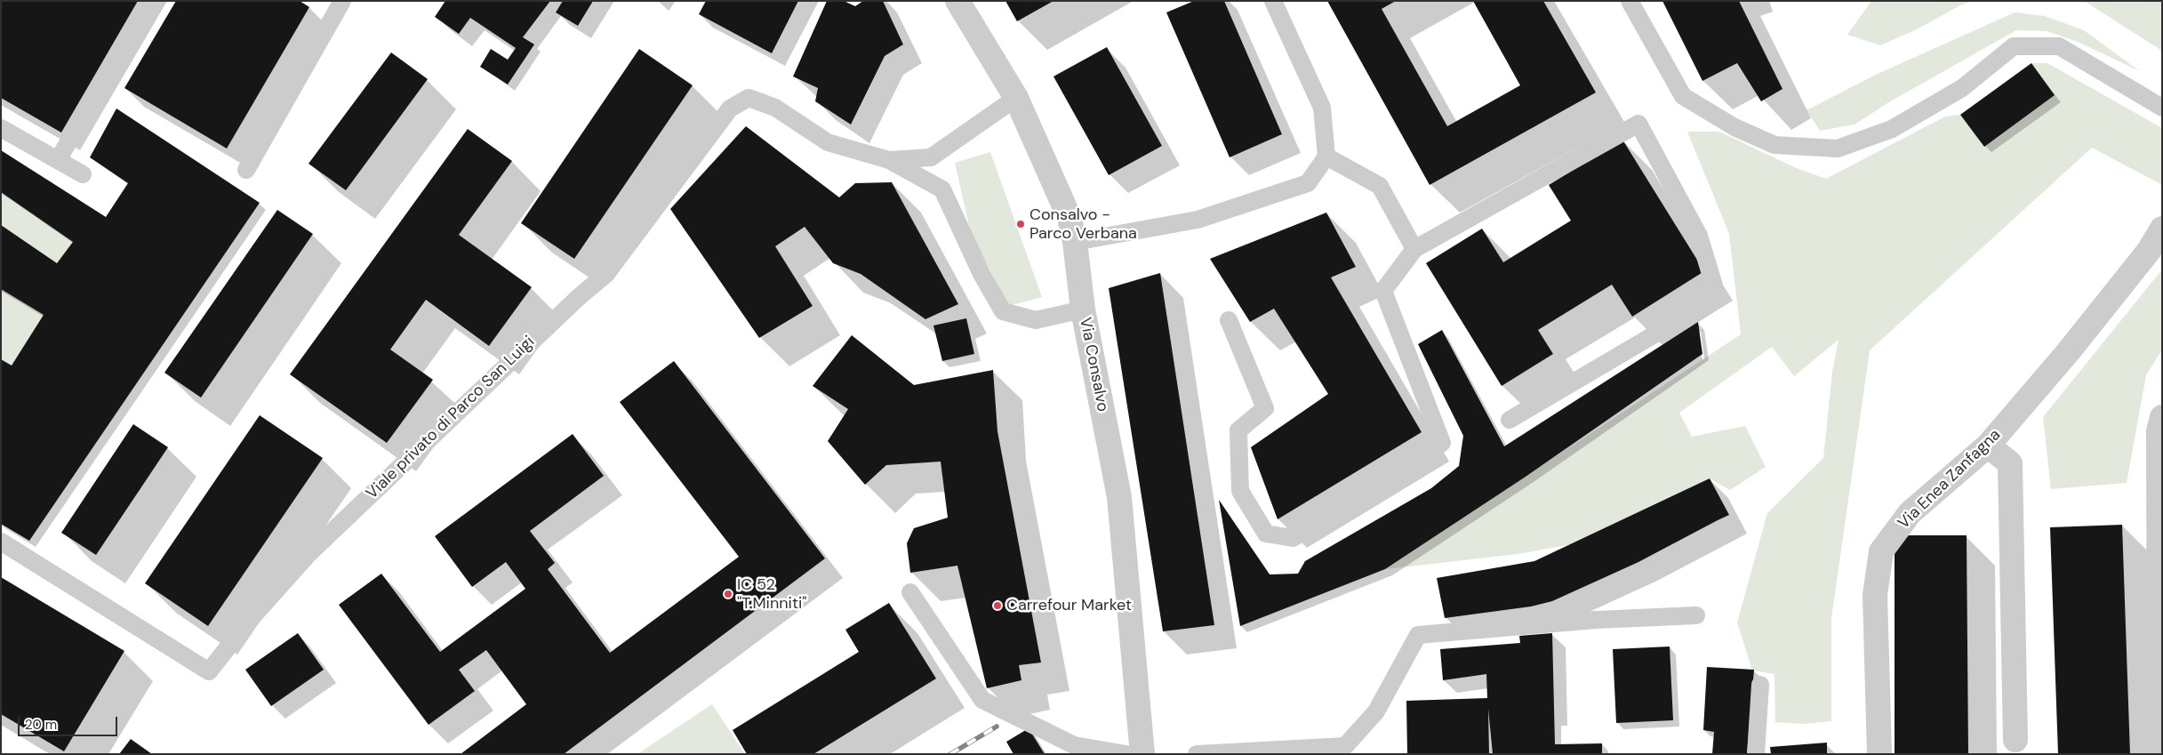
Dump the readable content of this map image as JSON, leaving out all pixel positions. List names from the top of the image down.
{
  "streets": {
    "street": ["Via Consalvo", "Via Enea Zanfagna"],
    "lane": ["Viale privato di Parco San Luigi"]
  },
  "places": ["Consalvo - Parco Verbana", "IC 52 \"T.Minniti\"", "Carrefour Market"],
  "scale_bar": "20 m"
}
